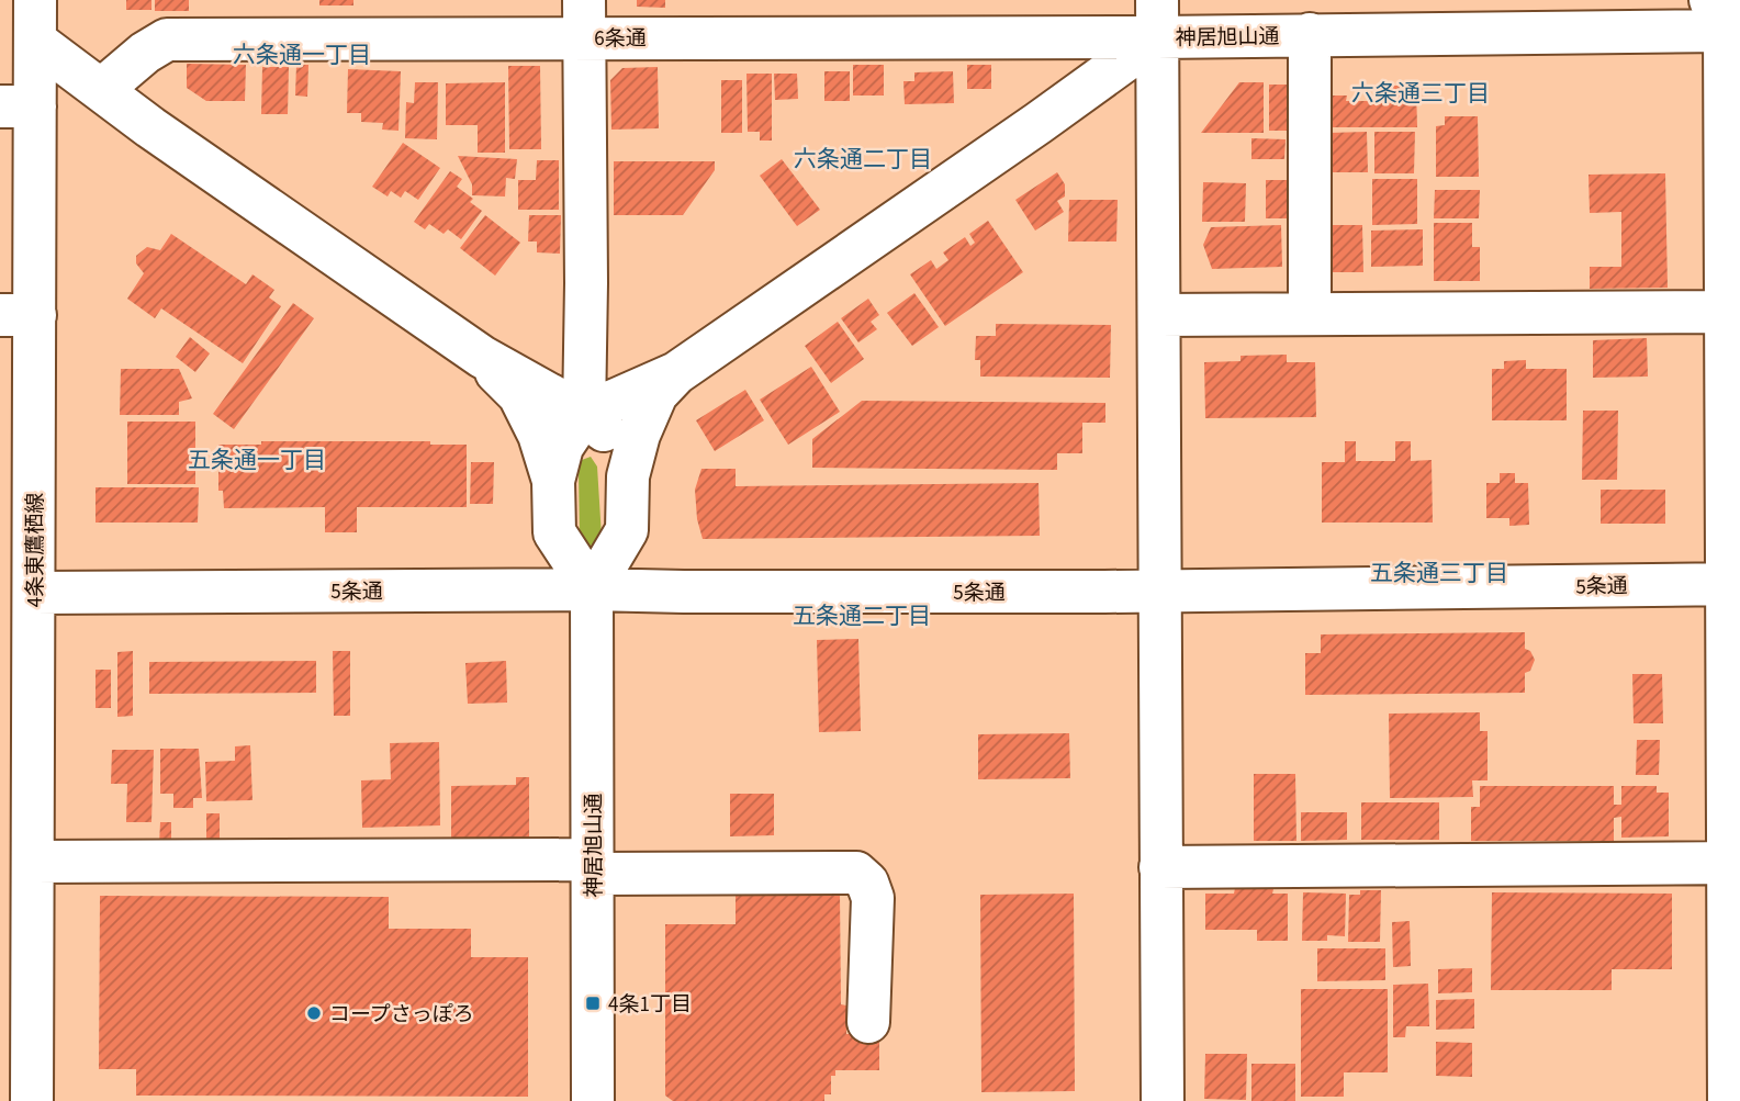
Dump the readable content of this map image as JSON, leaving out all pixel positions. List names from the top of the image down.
{
  "streets": {
    "street": [
      "神居旭山通",
      "6条通",
      "4条東鷹栖線",
      "5条通"
    ]
  },
  "crossings": [
    ["神居旭山通", "6条通"],
    ["神居旭山通", "5条通"],
    ["4条東鷹栖線", "5条通"]
  ],
  "districts": [
    "六条通一丁目",
    "六条通三丁目",
    "六条通二丁目",
    "五条通一丁目",
    "五条通三丁目",
    "五条通二丁目"
  ],
  "places": {
    "transit": ["4条1丁目"],
    "other": ["コープさっぽろ"]
  }
}
